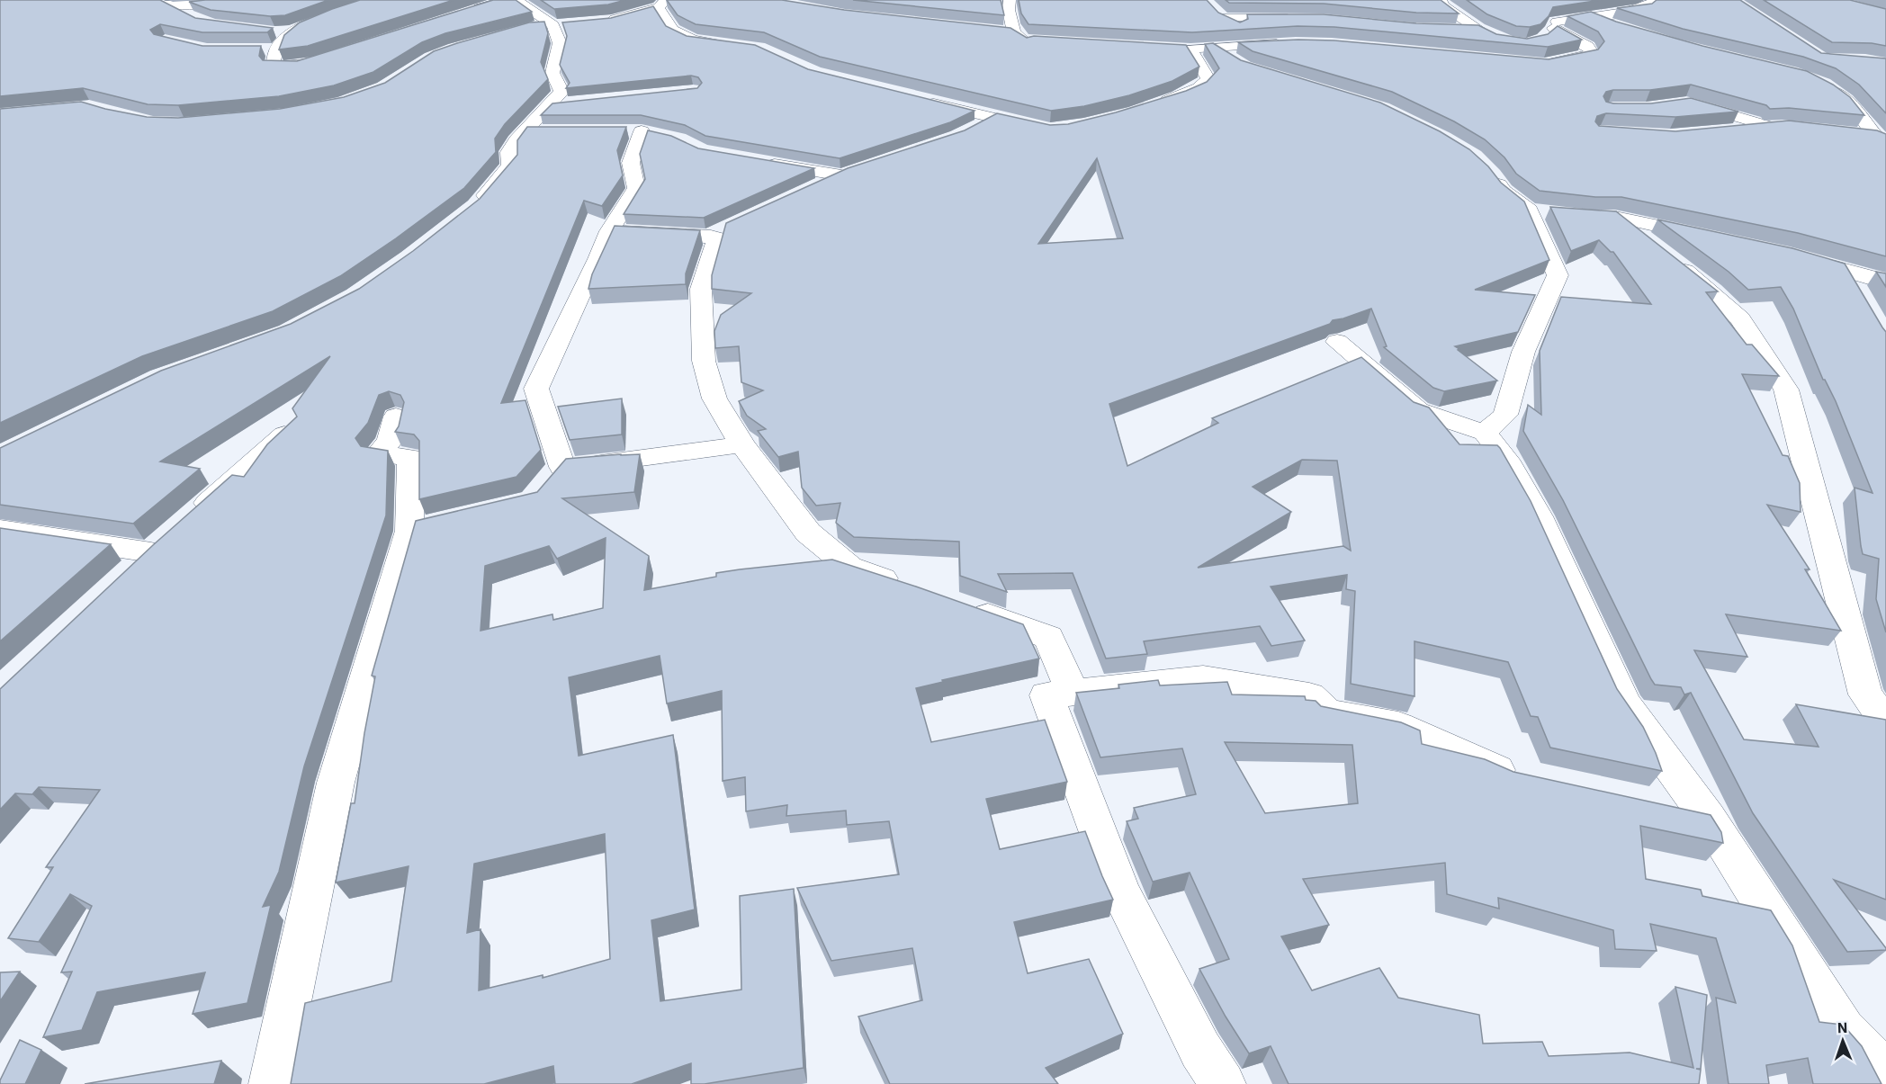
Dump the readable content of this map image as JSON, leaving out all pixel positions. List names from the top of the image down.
{
  "north": "top"
}
